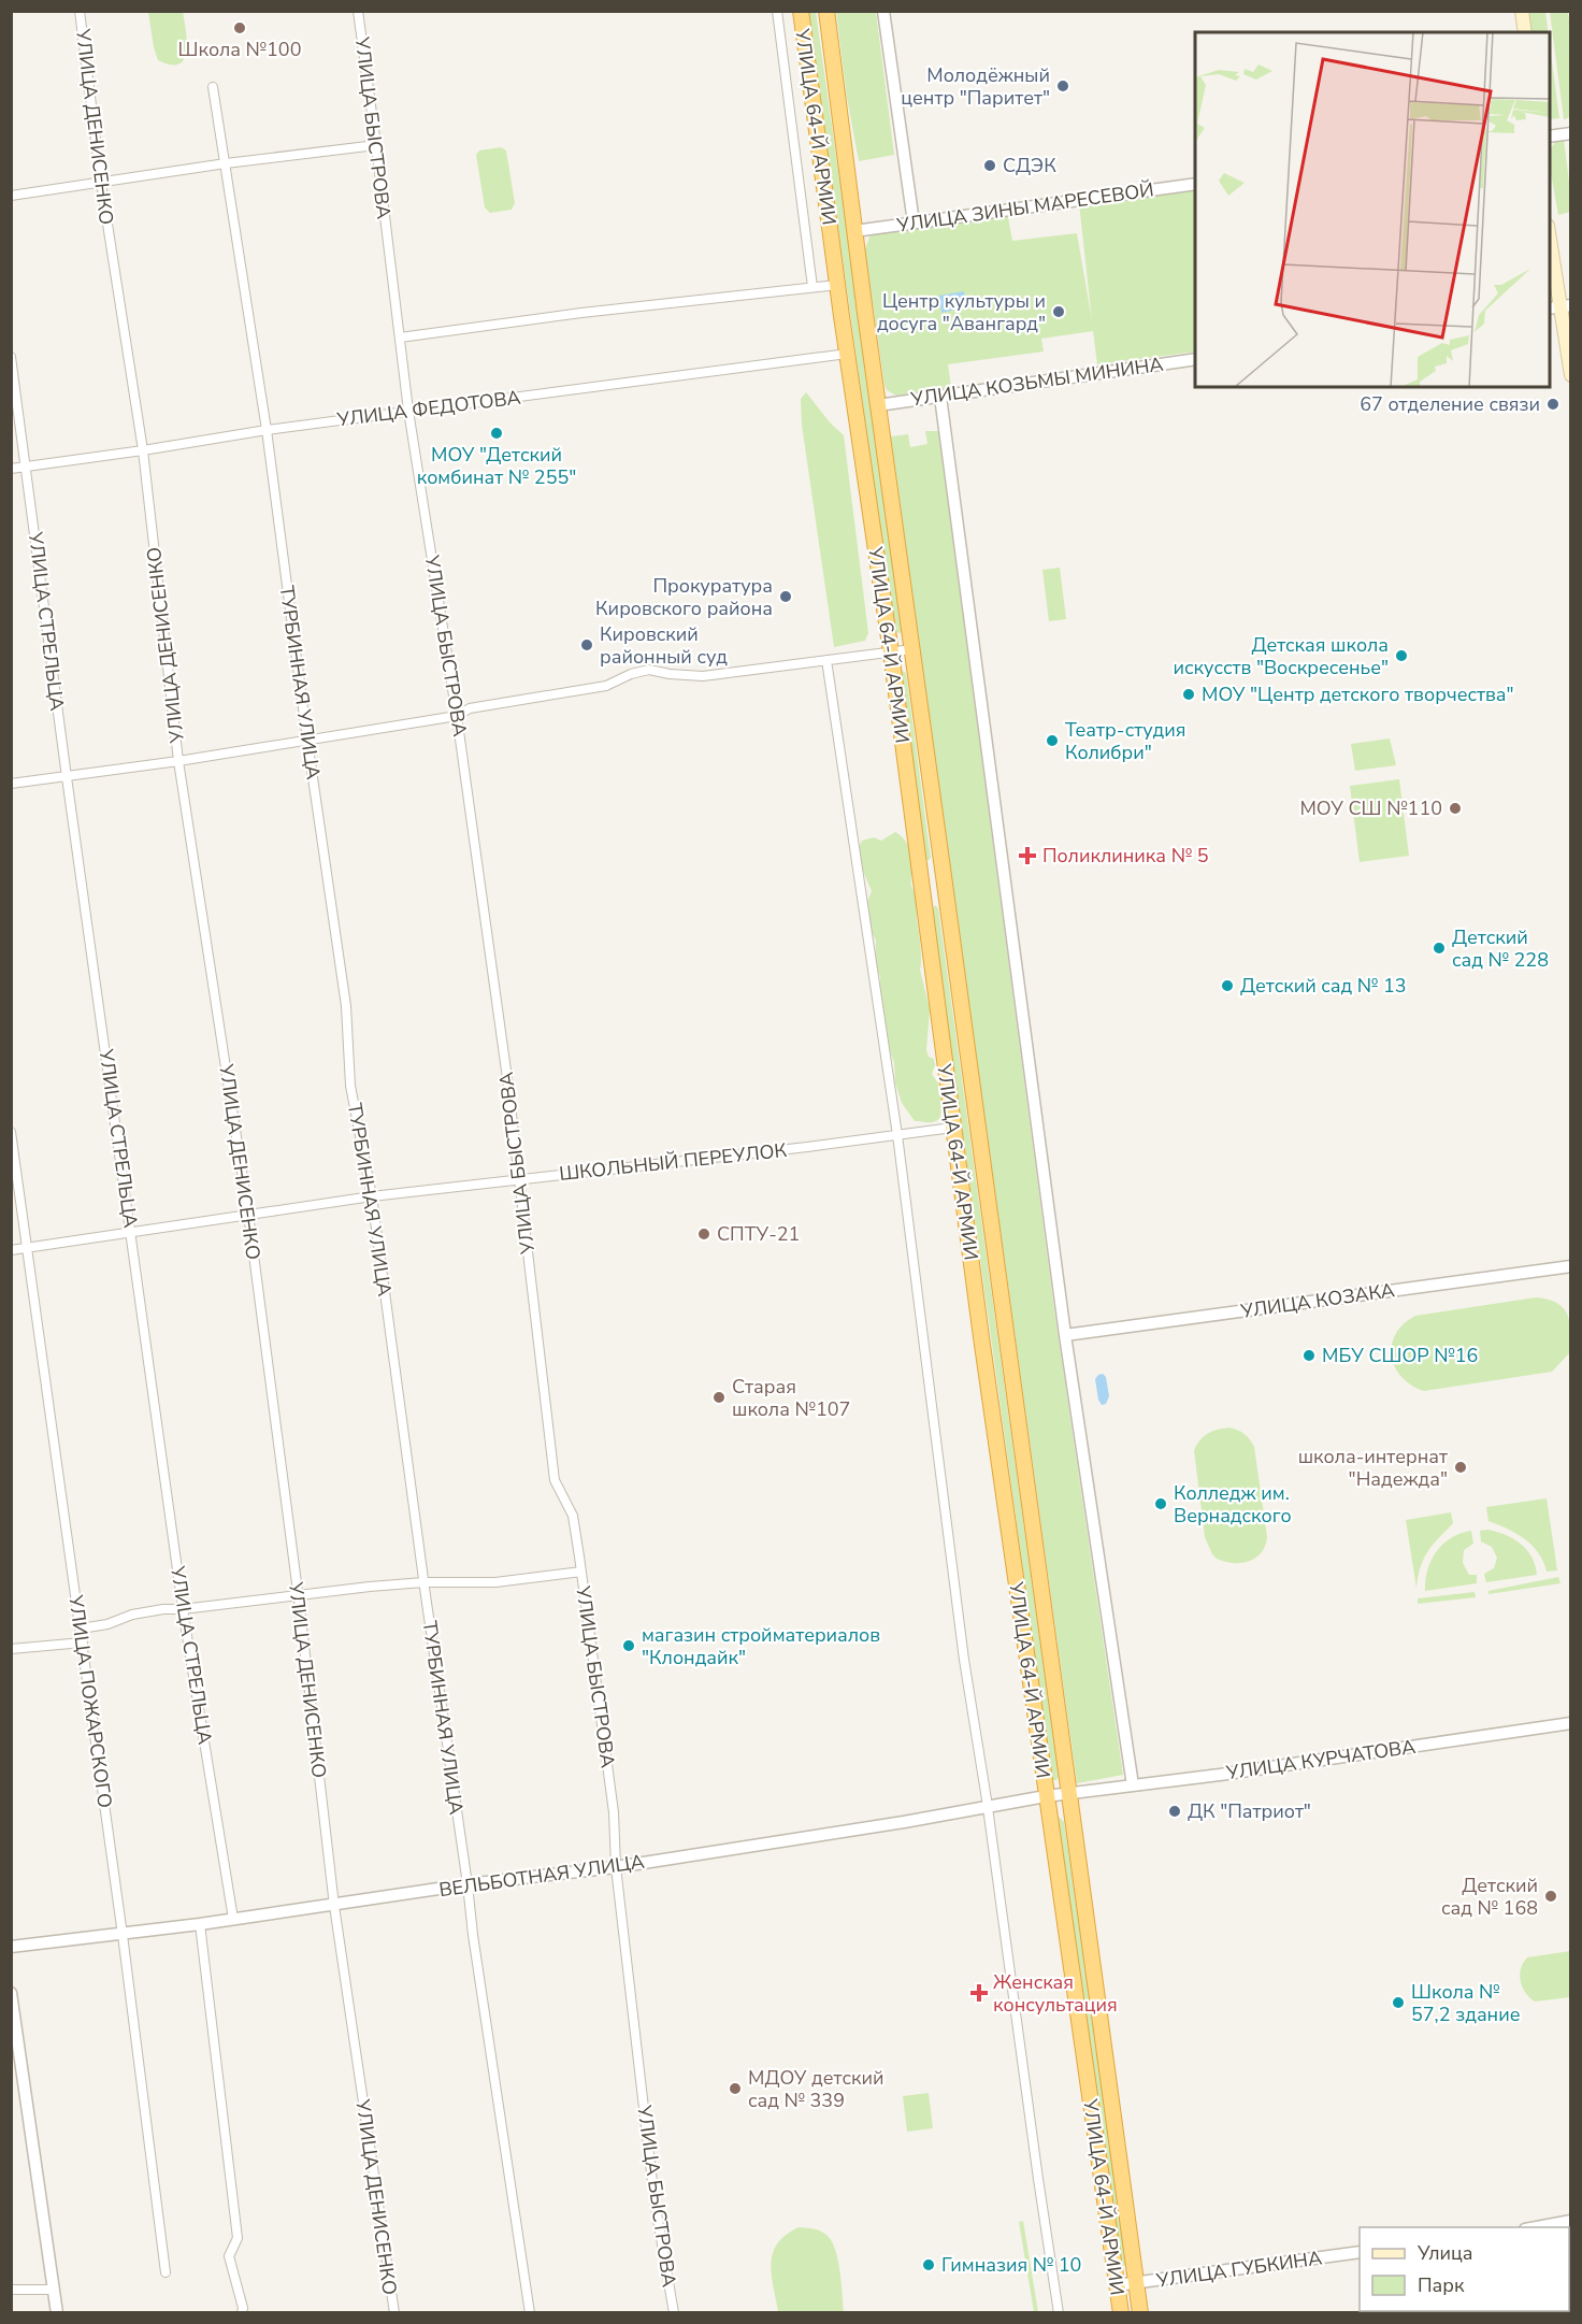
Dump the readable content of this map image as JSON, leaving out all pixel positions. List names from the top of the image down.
{
  "streets": {
    "highway": ["УЛИЦА 64-Й АРМИИ"],
    "street": [
      "УЛИЦА ДЕНИСЕНКО",
      "УЛИЦА БЫСТРОВА",
      "УЛИЦА ЗИНЫ МАРЕСЕВОЙ",
      "УЛИЦА КОЗЬМЫ МИНИНА",
      "УЛИЦА ФЕДОТОВА",
      "УЛИЦА СТРЕЛЬЦА",
      "ТУРБИННАЯ УЛИЦА",
      "ШКОЛЬНЫЙ ПЕРЕУЛОК",
      "УЛИЦА КОЗАКА",
      "УЛИЦА ПОЖАРСКОГО",
      "УЛИЦА КУРЧАТОВА",
      "ВЕЛЬБОТНАЯ УЛИЦА",
      "УЛИЦА ГУБКИНА"
    ]
  },
  "crossings": [
    ["УЛИЦА ДЕНИСЕНКО", "УЛИЦА ФЕДОТОВА"],
    ["УЛИЦА ДЕНИСЕНКО", "ШКОЛЬНЫЙ ПЕРЕУЛОК"],
    ["УЛИЦА ДЕНИСЕНКО", "ВЕЛЬБОТНАЯ УЛИЦА"],
    ["УЛИЦА 64-Й АРМИИ", "УЛИЦА ЗИНЫ МАРЕСЕВОЙ"],
    ["УЛИЦА 64-Й АРМИИ", "УЛИЦА КОЗЬМЫ МИНИНА"],
    ["УЛИЦА 64-Й АРМИИ", "УЛИЦА ФЕДОТОВА"],
    ["УЛИЦА 64-Й АРМИИ", "ШКОЛЬНЫЙ ПЕРЕУЛОК"],
    ["УЛИЦА 64-Й АРМИИ", "УЛИЦА КУРЧАТОВА"],
    ["УЛИЦА 64-Й АРМИИ", "ВЕЛЬБОТНАЯ УЛИЦА"],
    ["УЛИЦА 64-Й АРМИИ", "УЛИЦА ГУБКИНА"],
    ["УЛИЦА БЫСТРОВА", "УЛИЦА ФЕДОТОВА"],
    ["УЛИЦА БЫСТРОВА", "ШКОЛЬНЫЙ ПЕРЕУЛОК"],
    ["УЛИЦА БЫСТРОВА", "ВЕЛЬБОТНАЯ УЛИЦА"],
    ["УЛИЦА ФЕДОТОВА", "УЛИЦА СТРЕЛЬЦА"],
    ["УЛИЦА ФЕДОТОВА", "ТУРБИННАЯ УЛИЦА"],
    ["УЛИЦА СТРЕЛЬЦА", "ШКОЛЬНЫЙ ПЕРЕУЛОК"],
    ["УЛИЦА СТРЕЛЬЦА", "ВЕЛЬБОТНАЯ УЛИЦА"],
    ["ТУРБИННАЯ УЛИЦА", "ШКОЛЬНЫЙ ПЕРЕУЛОК"],
    ["ТУРБИННАЯ УЛИЦА", "ВЕЛЬБОТНАЯ УЛИЦА"],
    ["ШКОЛЬНЫЙ ПЕРЕУЛОК", "УЛИЦА ПОЖАРСКОГО"],
    ["УЛИЦА ПОЖАРСКОГО", "ВЕЛЬБОТНАЯ УЛИЦА"],
    ["УЛИЦА КУРЧАТОВА", "ВЕЛЬБОТНАЯ УЛИЦА"]
  ],
  "places": {
    "other": [
      "Школа №100",
      "Молодёжный центр \"Паритет\"",
      "СДЭК",
      "Центр культуры и досуга \"Авангард\"",
      "67 отделение связи",
      "МОУ \"Детский комбинат № 255\"",
      "Прокуратура Кировского района",
      "Кировский районный суд",
      "Детская школа искусств \"Воскресенье\"",
      "МОУ \"Центр детского творчества\"",
      "Театр-студия Колибри\"",
      "МОУ СШ №110",
      "Детский сад № 228",
      "Детский сад № 13",
      "СПТУ-21",
      "МБУ СШОР №16",
      "Старая школа №107",
      "школа-интернат \"Надежда\"",
      "Колледж им. Вернадского",
      "магазин стройматериалов \"Клондайк\"",
      "ДК \"Патриот\"",
      "Детский сад № 168",
      "Школа № 57,2 здание",
      "МДОУ детский сад № 339",
      "Гимназия № 10"
    ],
    "health": ["Поликлиника № 5", "Женская консультация"]
  },
  "legend": ["Улица", "Парк"]
}
